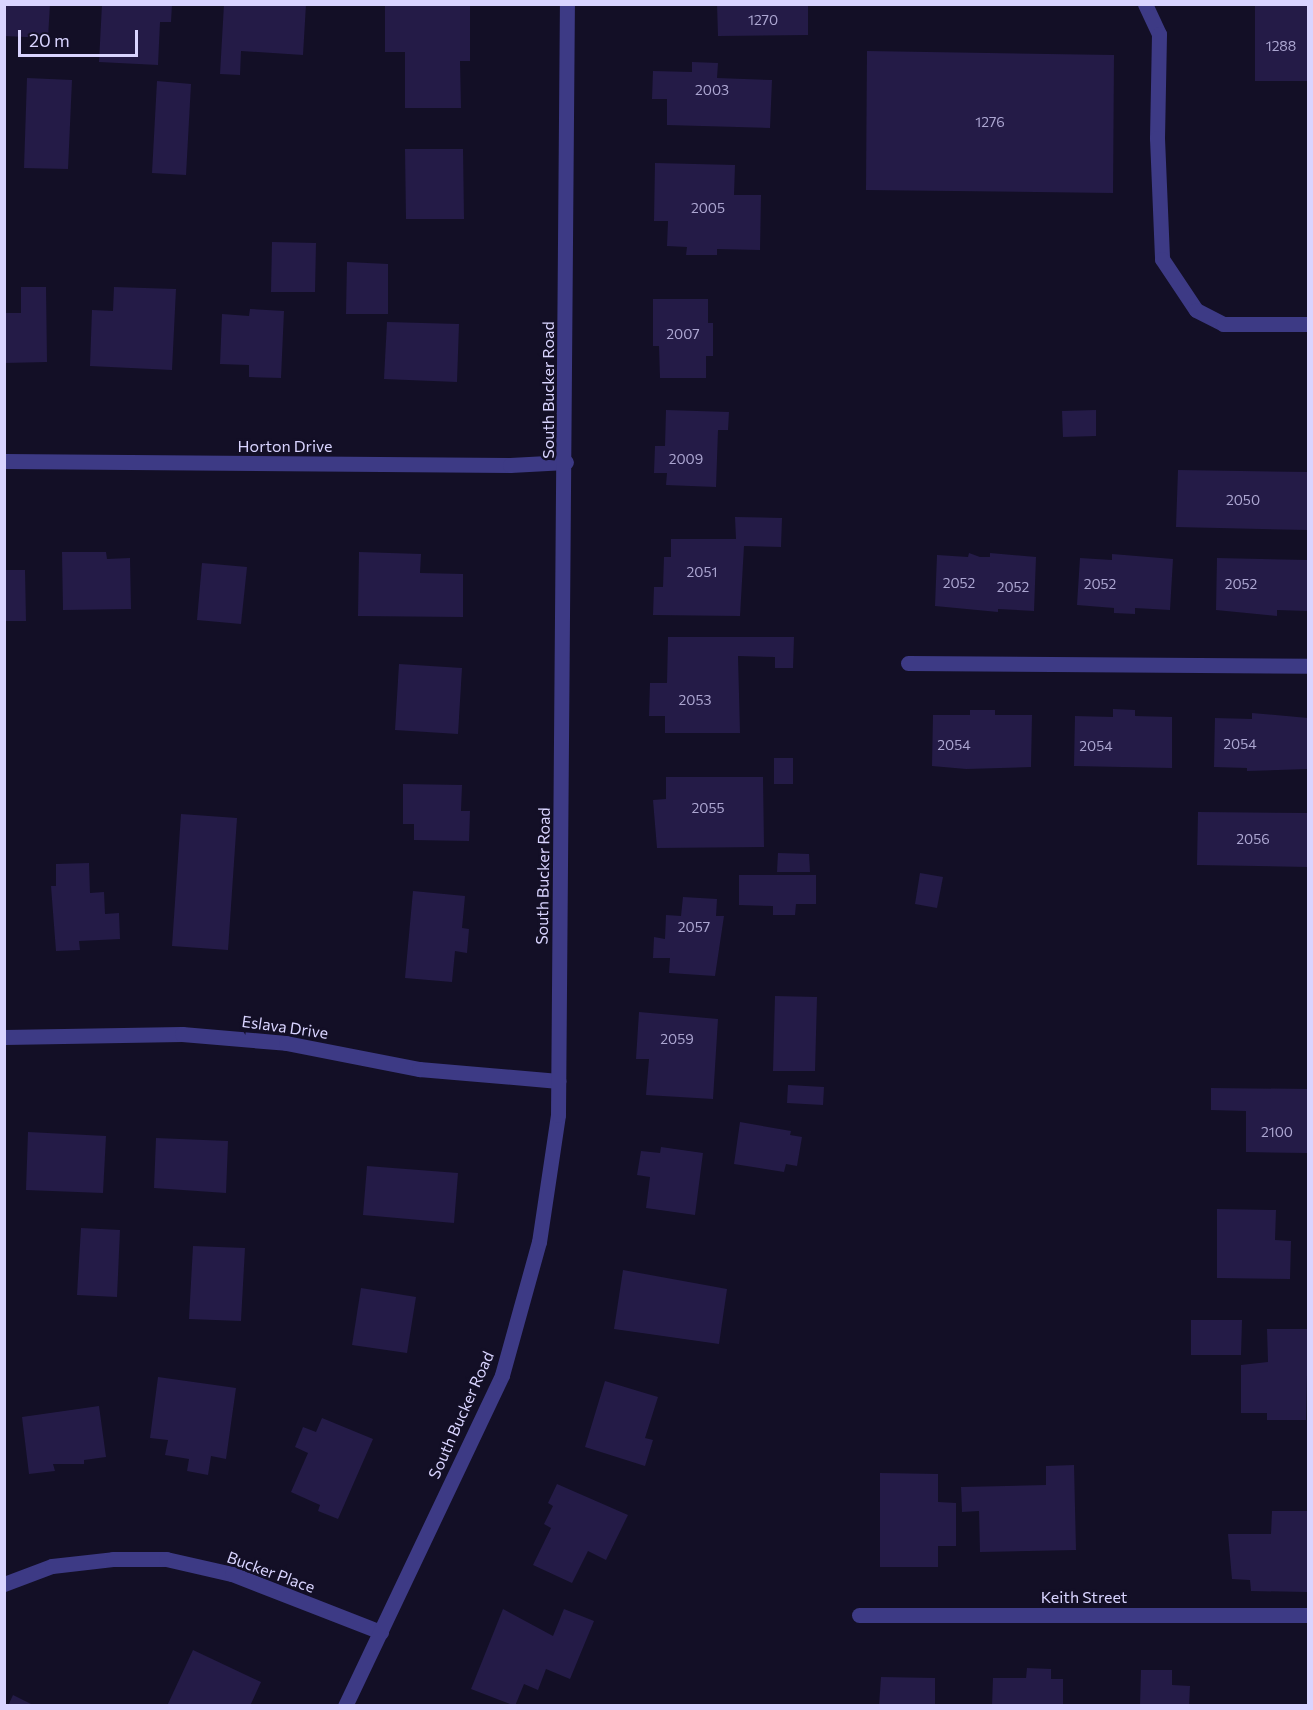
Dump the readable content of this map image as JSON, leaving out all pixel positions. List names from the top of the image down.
{
  "streets": {
    "street": [
      "South Bucker Road",
      "Horton Drive",
      "Eslava Drive",
      "Bucker Place",
      "Keith Street"
    ]
  },
  "crossings": [
    ["South Bucker Road", "Horton Drive"],
    ["South Bucker Road", "Eslava Drive"],
    ["South Bucker Road", "Bucker Place"]
  ],
  "house_numbers": [
    "1270",
    "1288",
    "2003",
    "1276",
    "2005",
    "2007",
    "2009",
    "2050",
    "2051",
    "2052",
    "2052",
    "2052",
    "2052",
    "2053",
    "2054",
    "2054",
    "2054",
    "2055",
    "2056",
    "2057",
    "2059",
    "2100"
  ],
  "scale_bar": "20 m"
}
